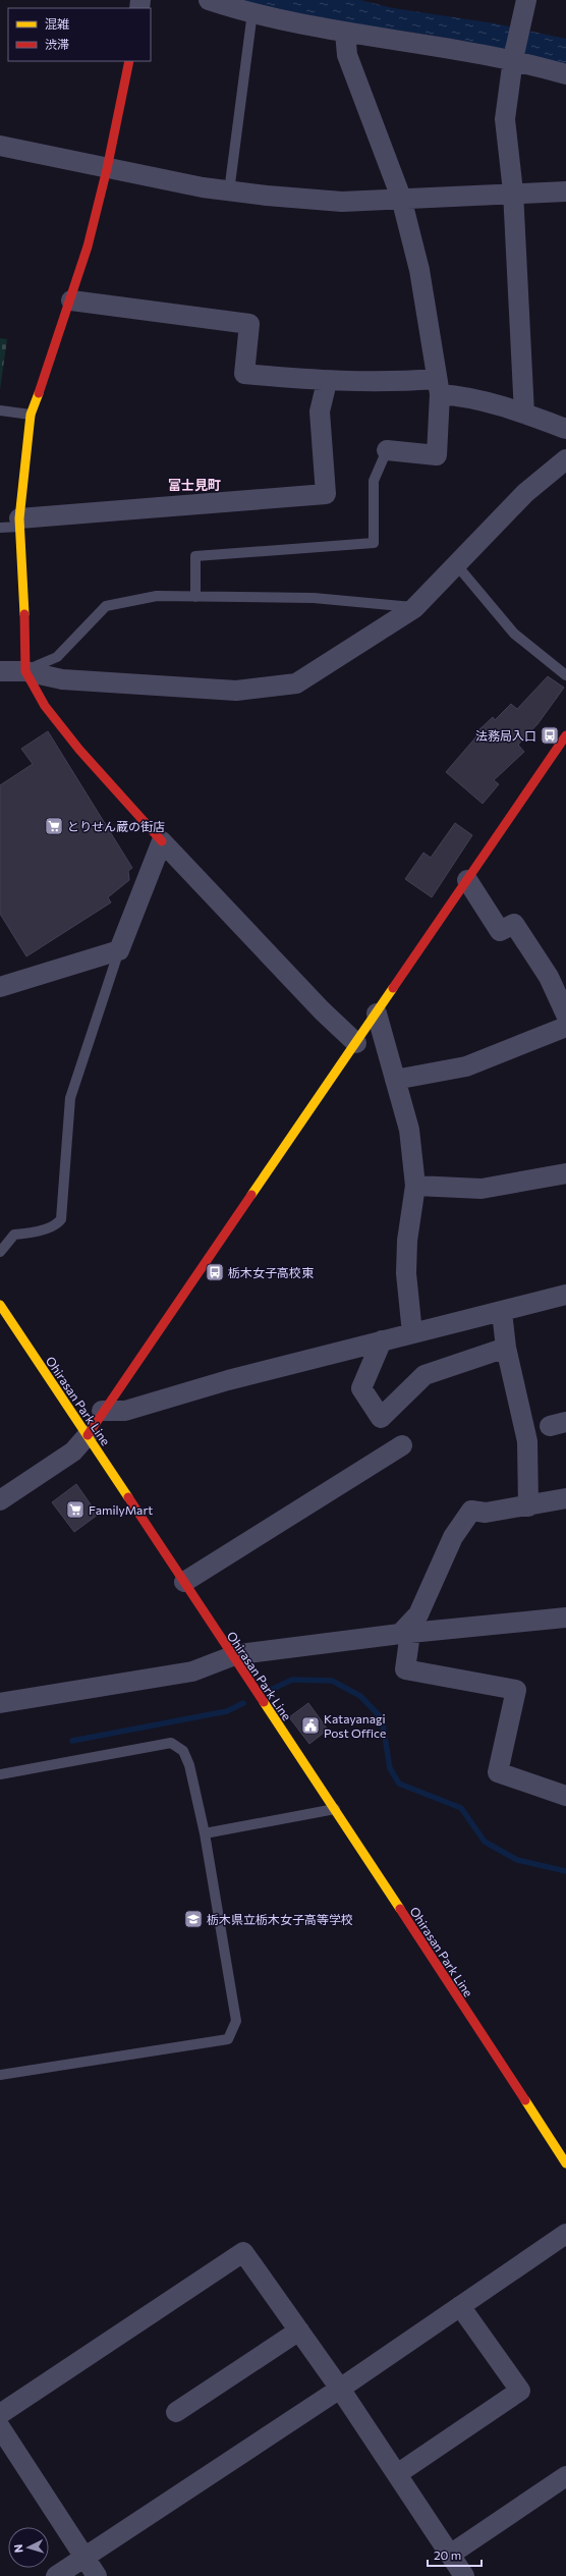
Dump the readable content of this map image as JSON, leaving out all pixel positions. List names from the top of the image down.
{
  "streets": {
    "street": ["Ohirasan Park Line"]
  },
  "districts": ["富士見町"],
  "places": {
    "bus stop": ["法務局入口", "栃木女子高校東"],
    "supermarket": ["とりせん蔵の街店", "FamilyMart"],
    "public building": ["Katayanagi Post Office"],
    "school or university": ["栃木県立栃木女子高等学校"]
  },
  "legend": ["混雑", "渋滞"],
  "scale_bar": "20 m",
  "north": "left"
}
